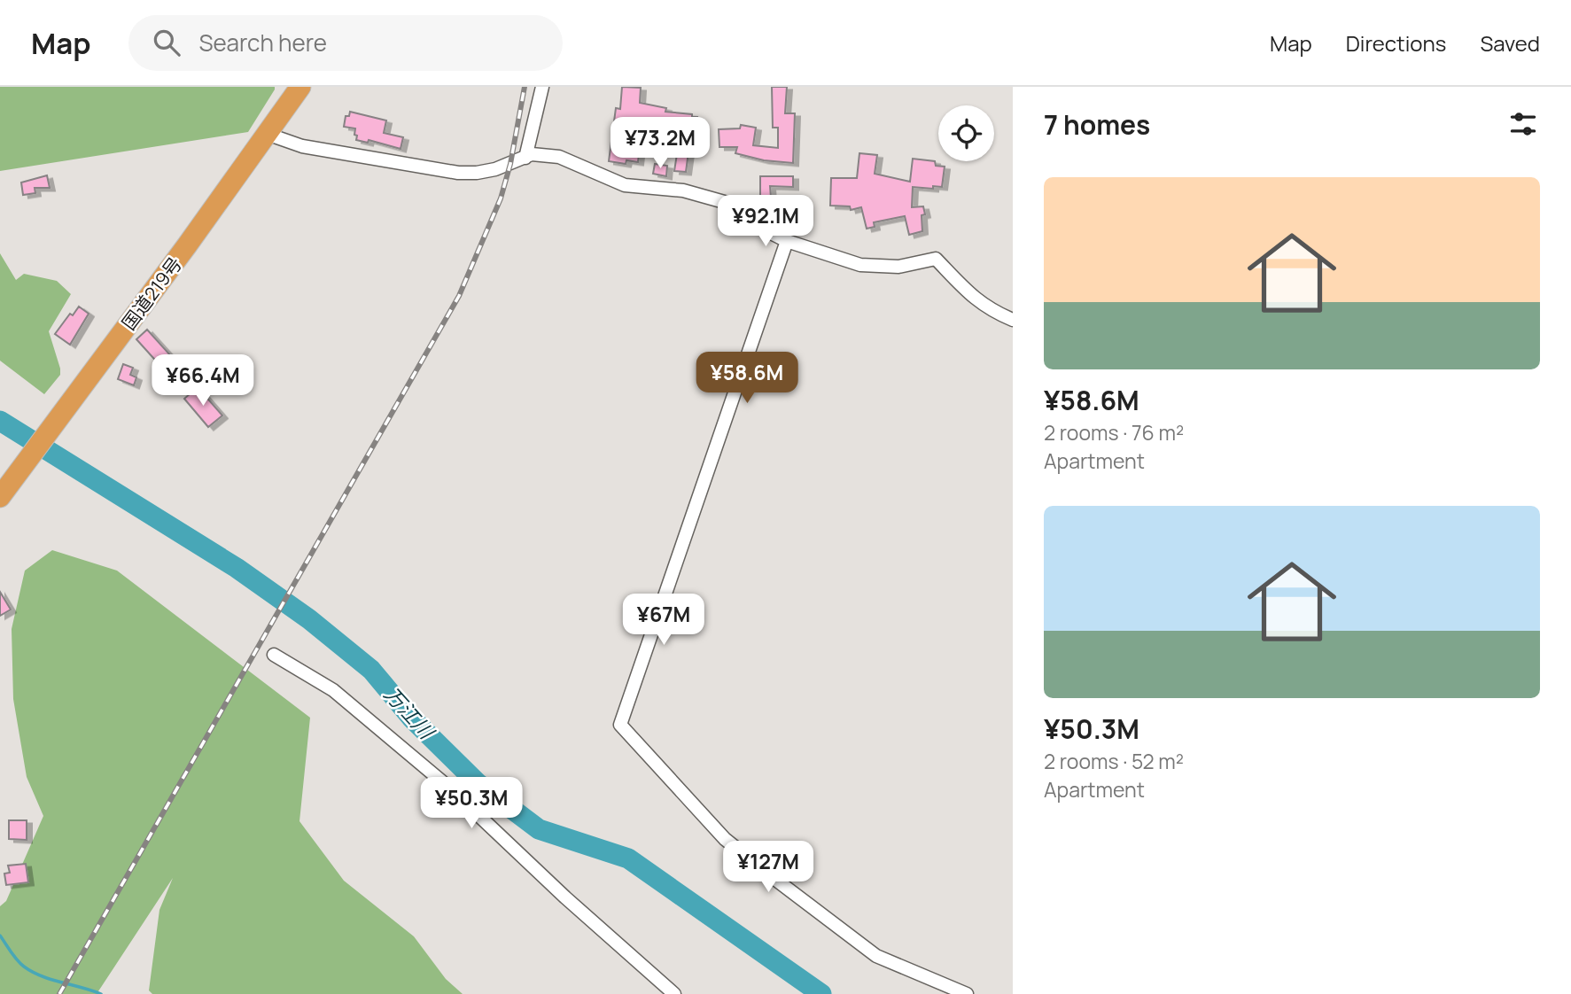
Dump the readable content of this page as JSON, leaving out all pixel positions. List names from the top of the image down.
{
  "streets": {
    "highway": ["国道219号"]
  },
  "water": ["万江川"],
  "page": {
    "header": "Map",
    "search": "Search here",
    "nav": ["Map", "Directions", "Saved"],
    "heading": "7 homes",
    "price": [
      "¥73.2M",
      "¥92.1M",
      "¥58.6M",
      "¥66.4M",
      "¥67M",
      "¥50.3M",
      "¥127M"
    ],
    "list": [
      {
        "name": "¥58.6M",
        "note": "2 rooms · 76 m² · Apartment"
      },
      {
        "name": "¥50.3M",
        "note": "2 rooms · 52 m² · Apartment"
      }
    ]
  }
}
